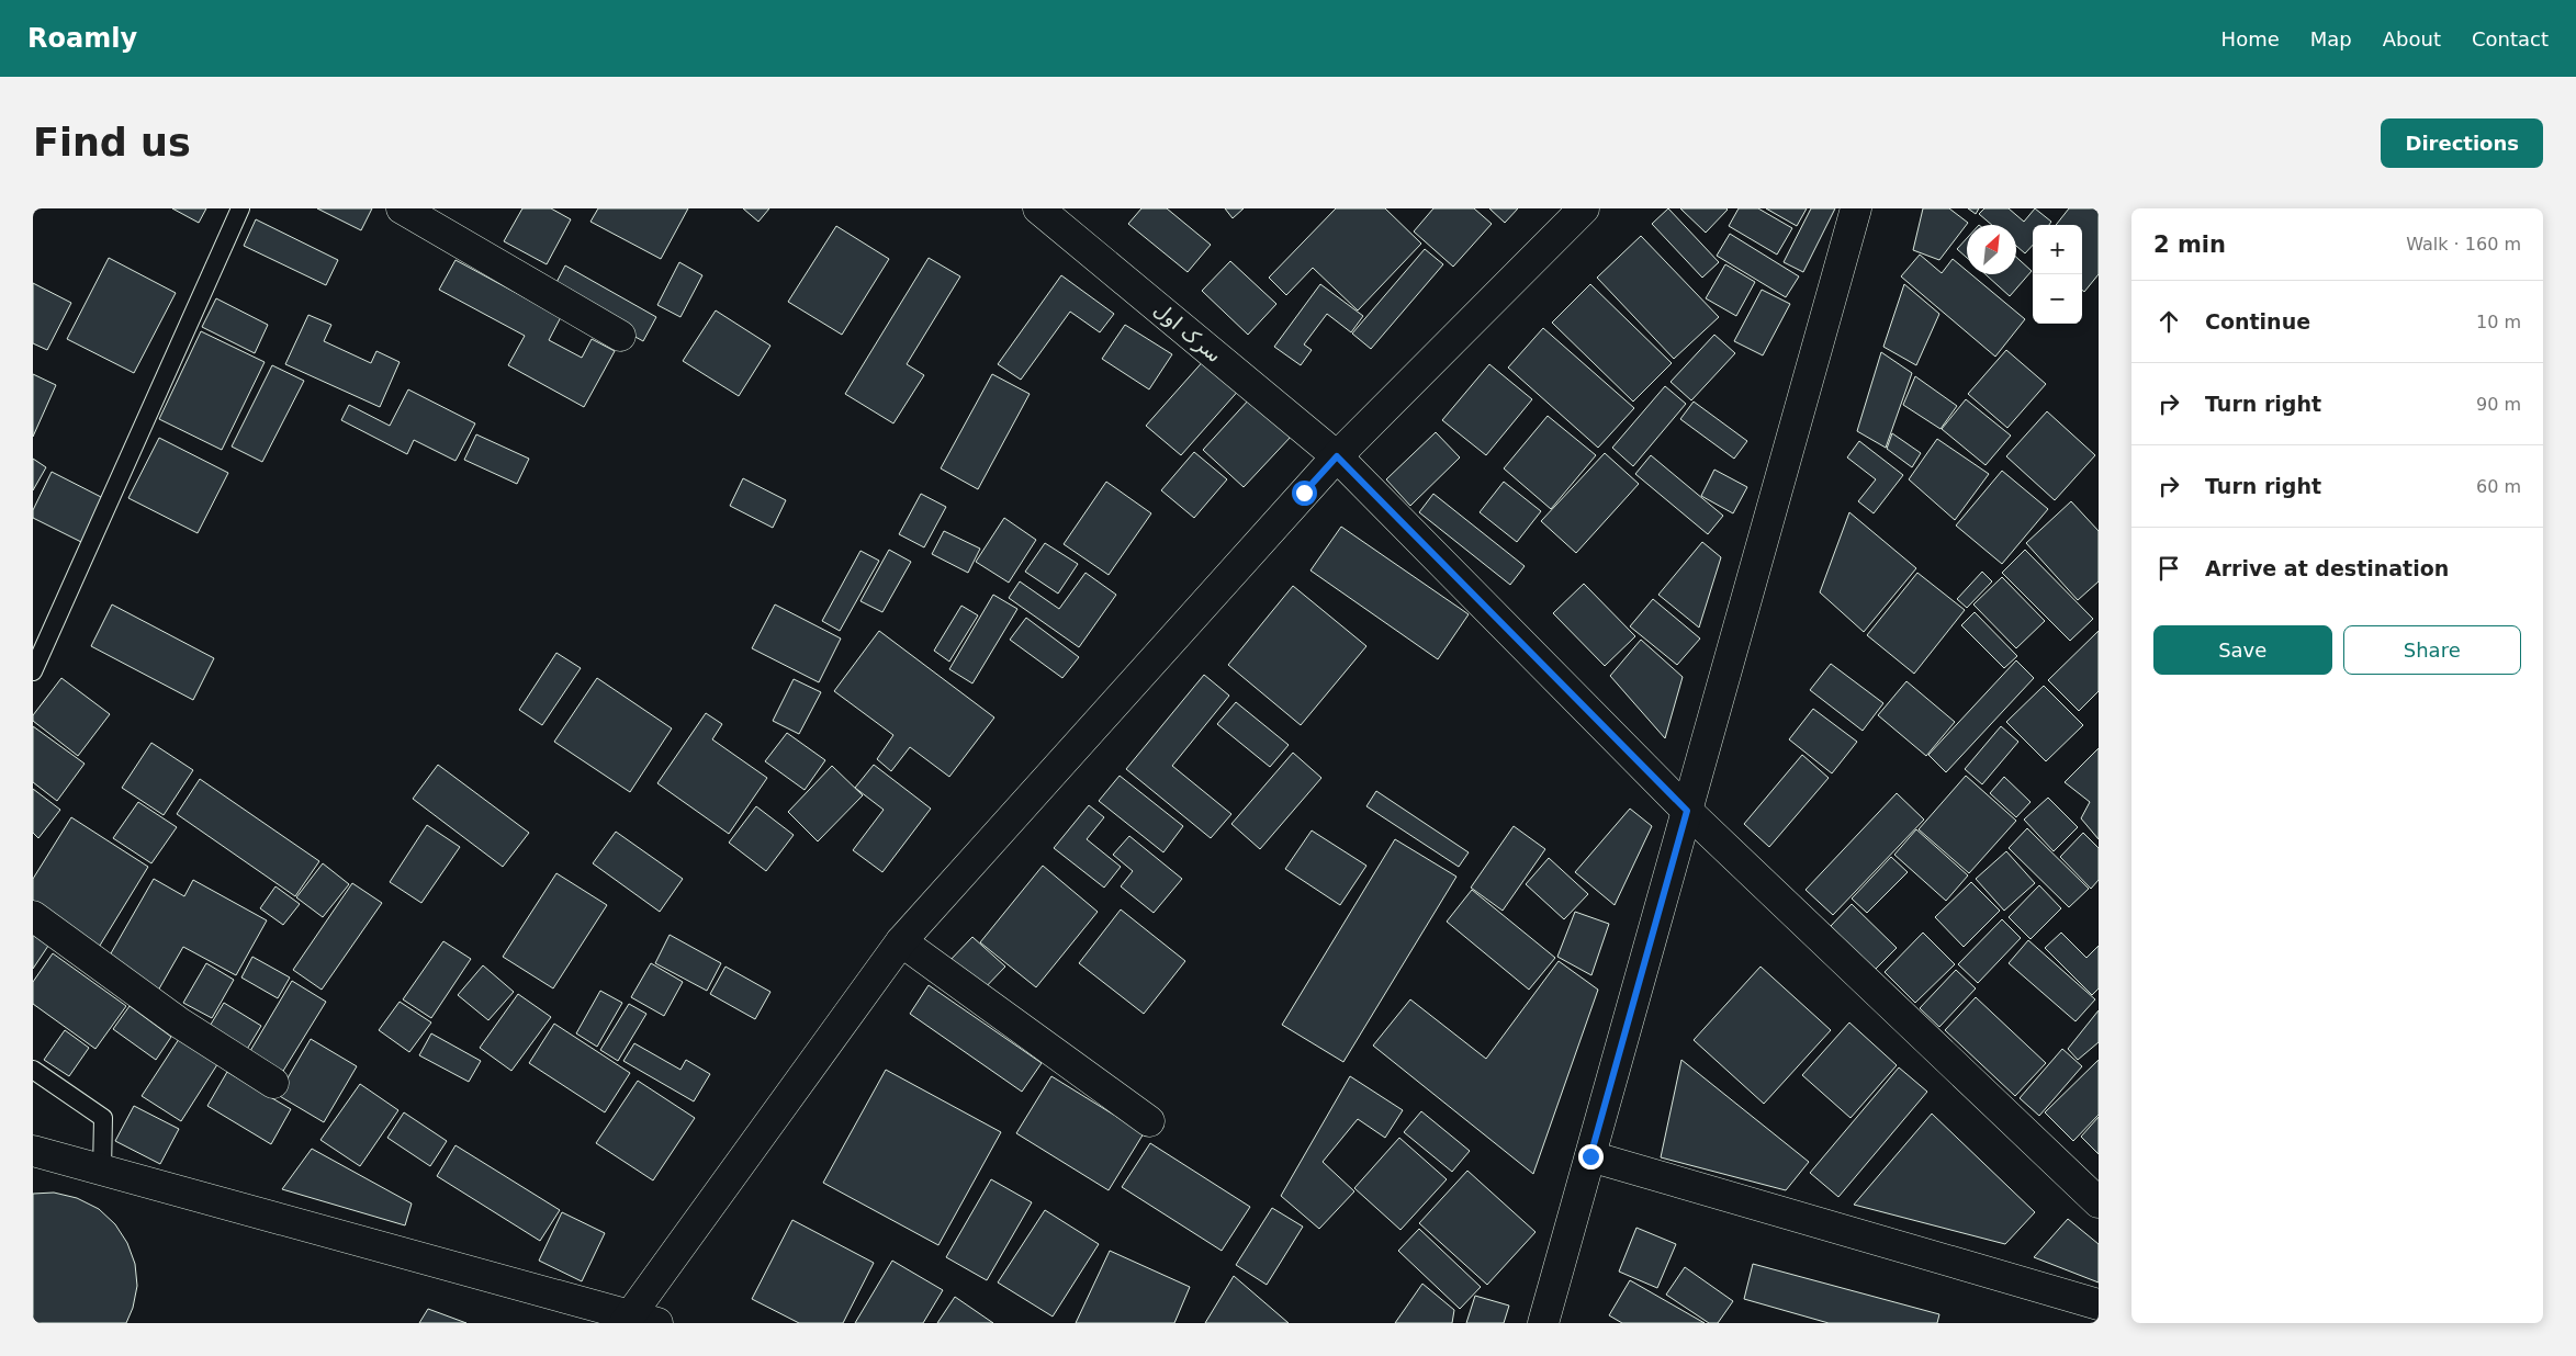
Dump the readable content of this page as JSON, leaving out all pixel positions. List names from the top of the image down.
{
  "streets": {
    "street": ["سرک اول"]
  },
  "north": "top right",
  "page": {
    "header": "Roamly",
    "nav": [
      "Home",
      "Map",
      "About",
      "Contact"
    ],
    "buttons": [
      "Directions",
      ["Save", "Share"]
    ],
    "title": "Find us",
    "heading": ["2 min", "Walk · 160 m"],
    "map_buttons": ["+", "−"],
    "list": [
      ["Continue", "10 m"],
      ["Turn right", "90 m"],
      ["Turn right", "60 m"],
      "Arrive at destination"
    ]
  }
}
